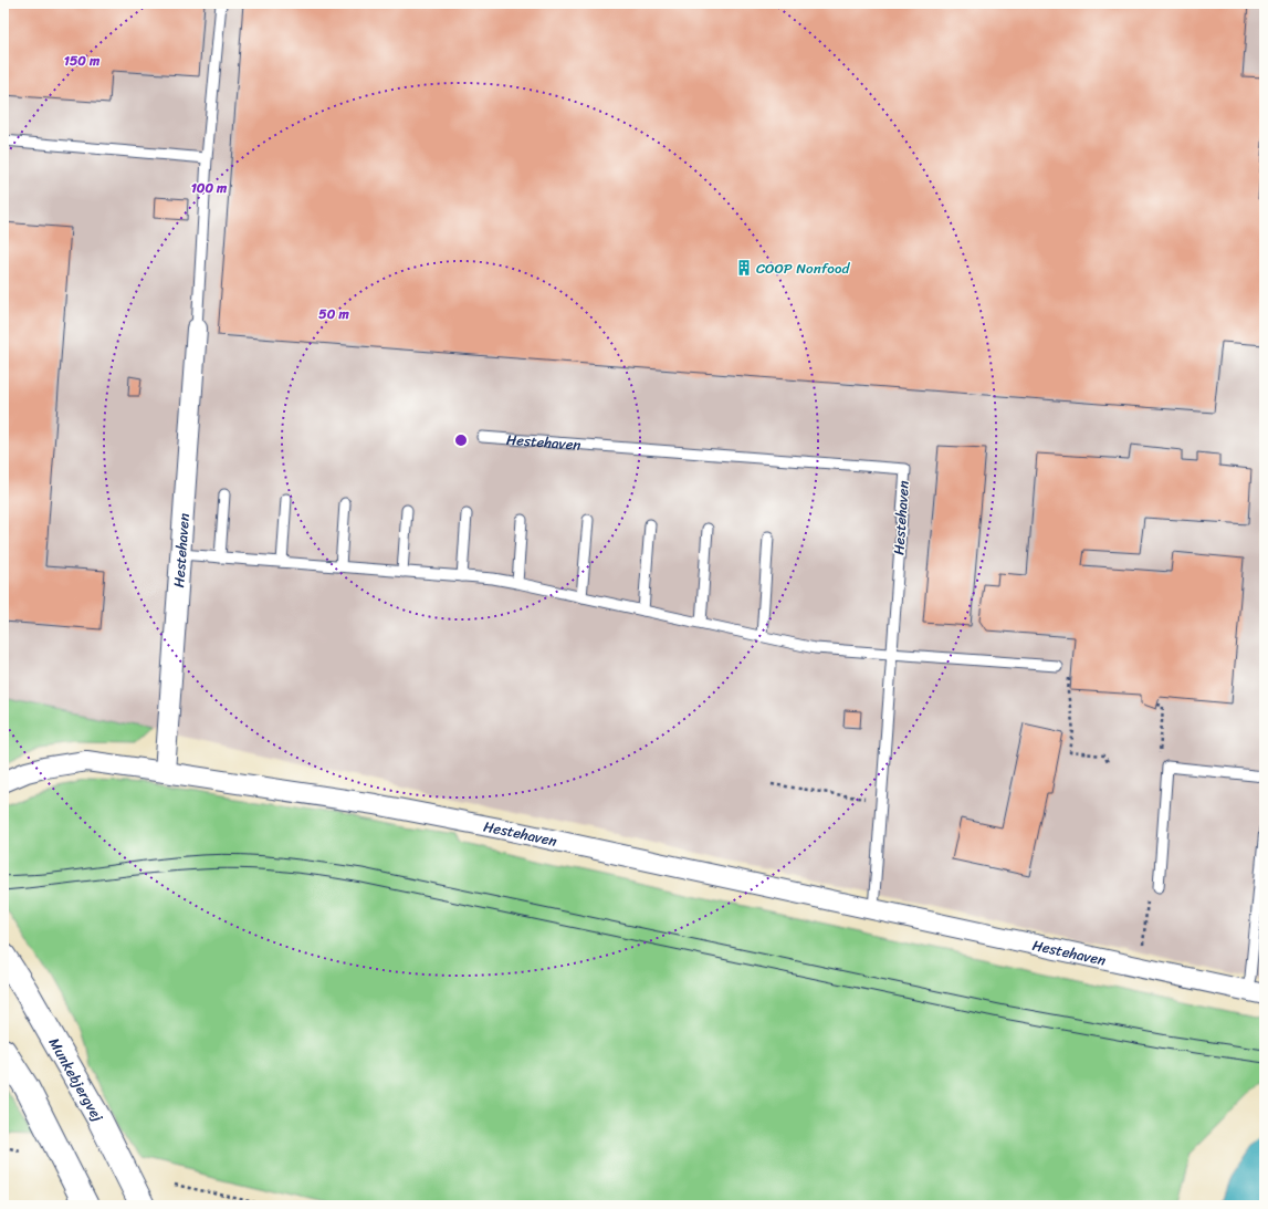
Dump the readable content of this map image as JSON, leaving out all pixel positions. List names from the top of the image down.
{
  "streets": {
    "street": ["Hestehaven", "Munkebjergvej"]
  },
  "places": {
    "building": ["COOP Nonfood"]
  },
  "rings": ["150 m", "100 m", "50 m"]
}
